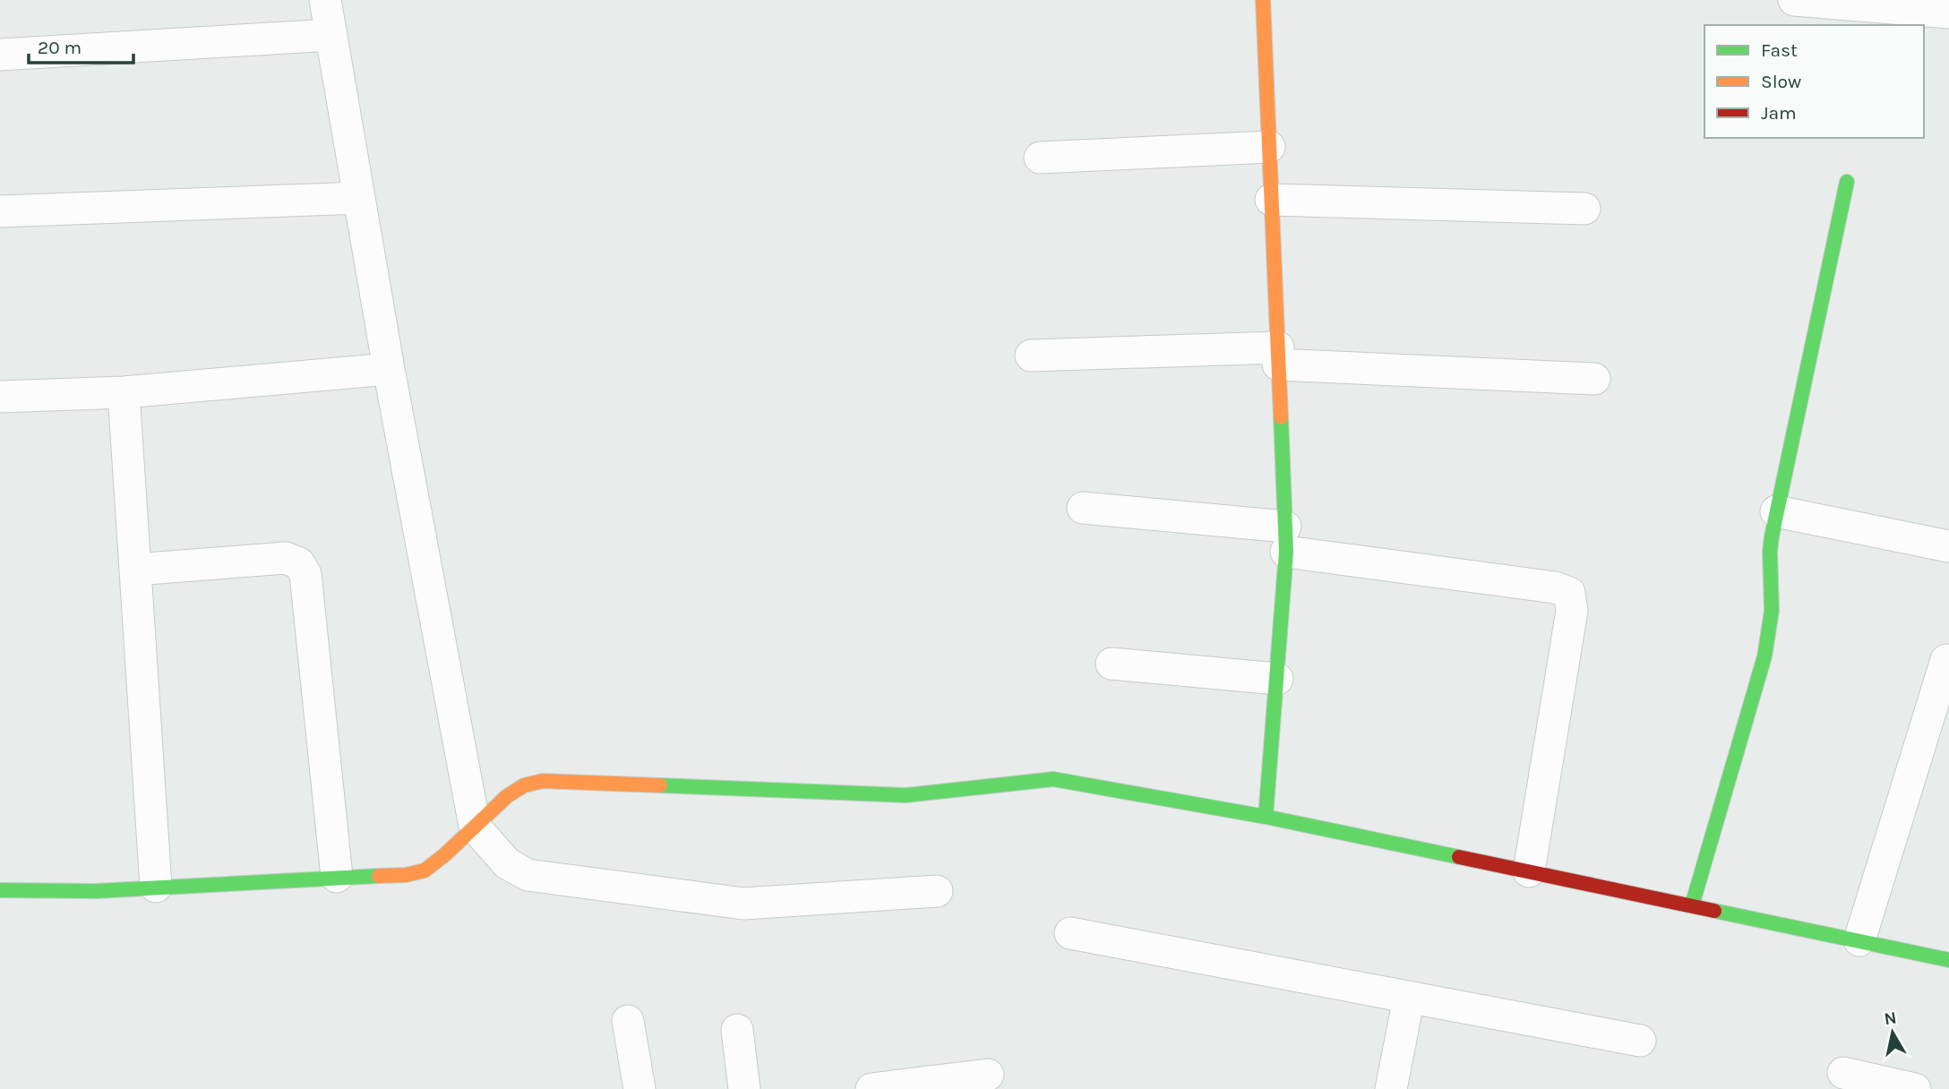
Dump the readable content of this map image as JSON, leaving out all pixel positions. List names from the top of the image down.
{
  "legend": ["Fast", "Slow", "Jam"],
  "scale_bar": "20 m",
  "north": "top"
}
